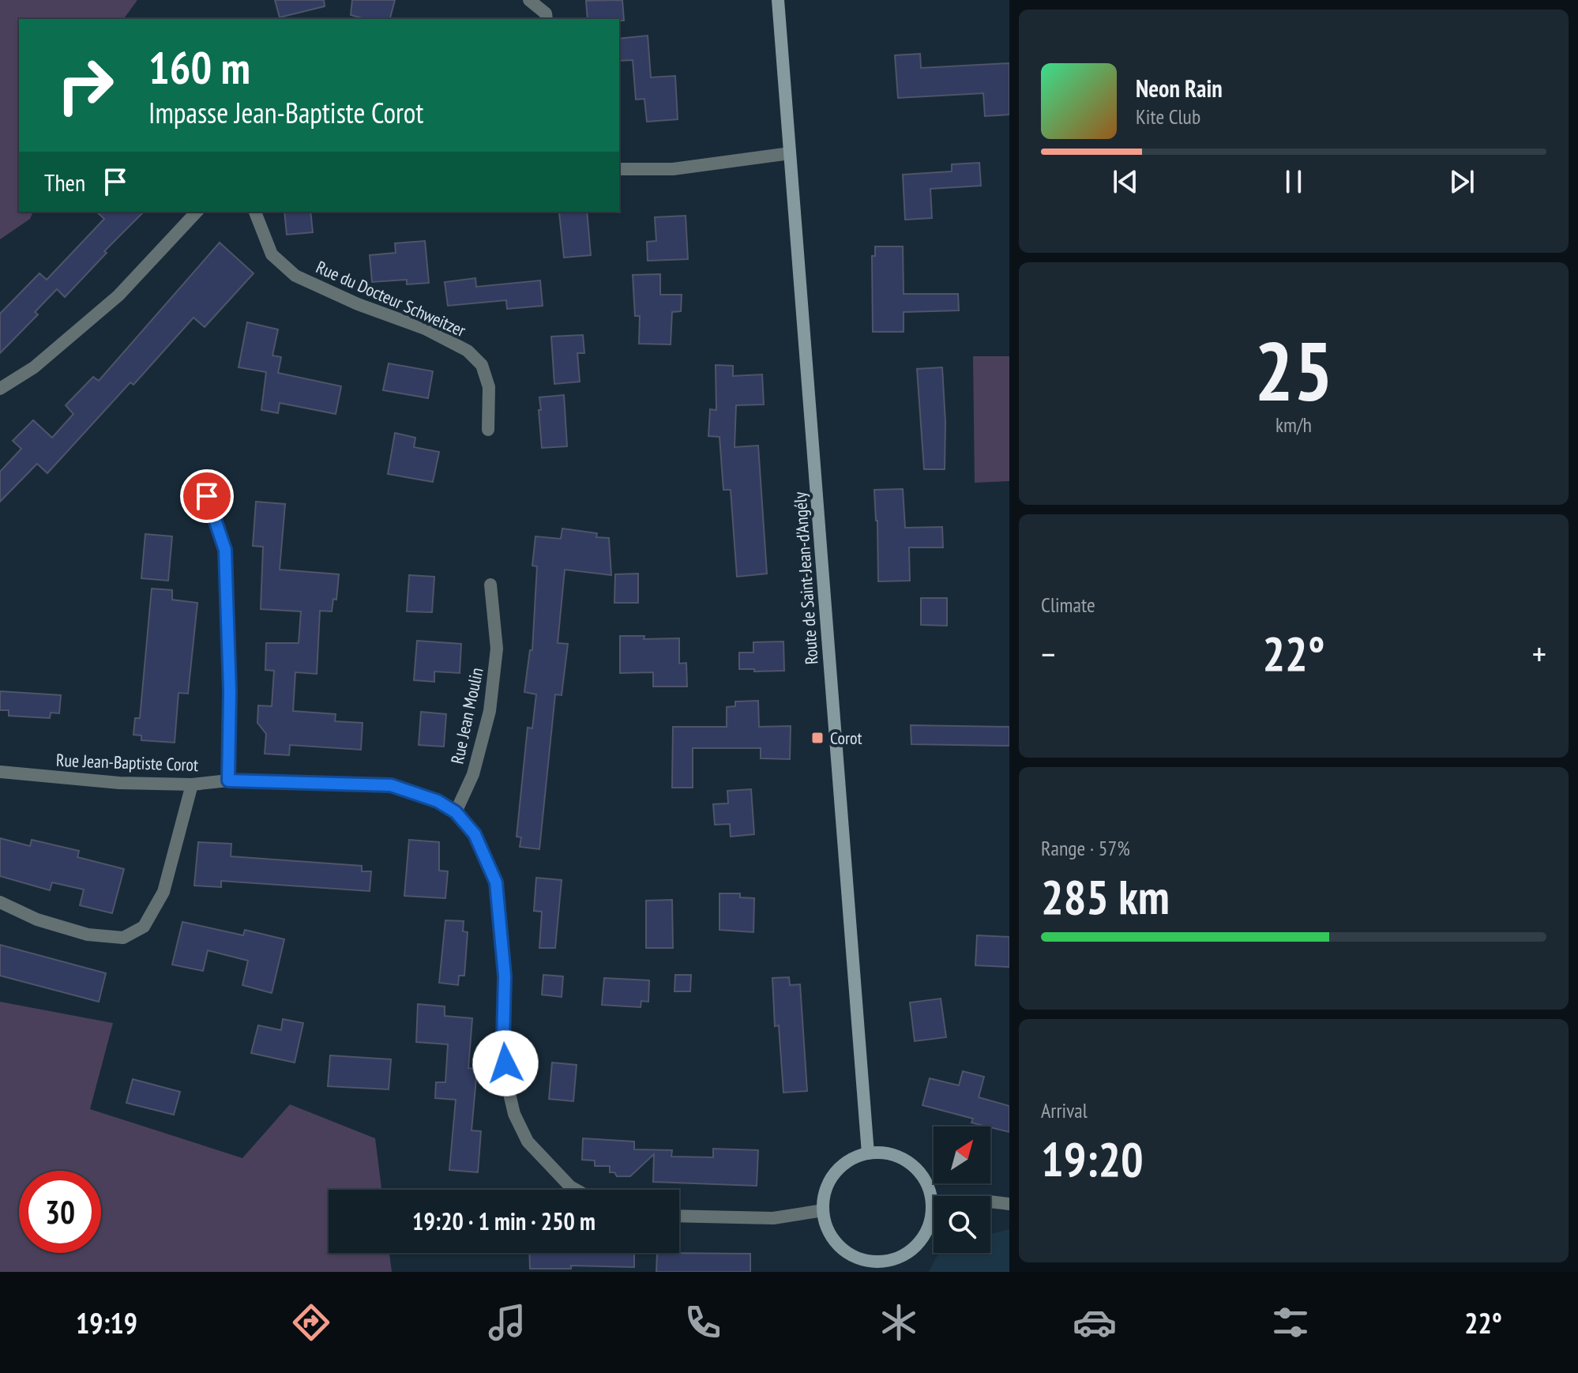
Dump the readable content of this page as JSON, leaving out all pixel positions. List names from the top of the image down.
{
  "streets": {
    "main road": ["Route de Saint-Jean-d'Angély"],
    "street": ["Rue du Docteur Schweitzer", "Rue Jean Moulin", "Rue Jean-Baptiste Corot"]
  },
  "crossings": [
    ["Rue Jean Moulin", "Rue Jean-Baptiste Corot"]
  ],
  "places": {
    "transit": ["Corot"]
  },
  "north": "top right",
  "page": {
    "turn": ["160 m", "Impasse Jean-Baptiste Corot"],
    "song": ["Neon Rain", "Kite Club"],
    "then": "Then",
    "tile": [
      ["25", "km/h"],
      "Climate",
      ["Range · 57%", "285 km"],
      ["Arrival", "19:20"]
    ],
    "heat": ["−", "22°", "+"],
    "limit": "30",
    "trip": "19:20 · 1 min · 250 m",
    "tabs": ["19:19", "22°"]
  }
}
